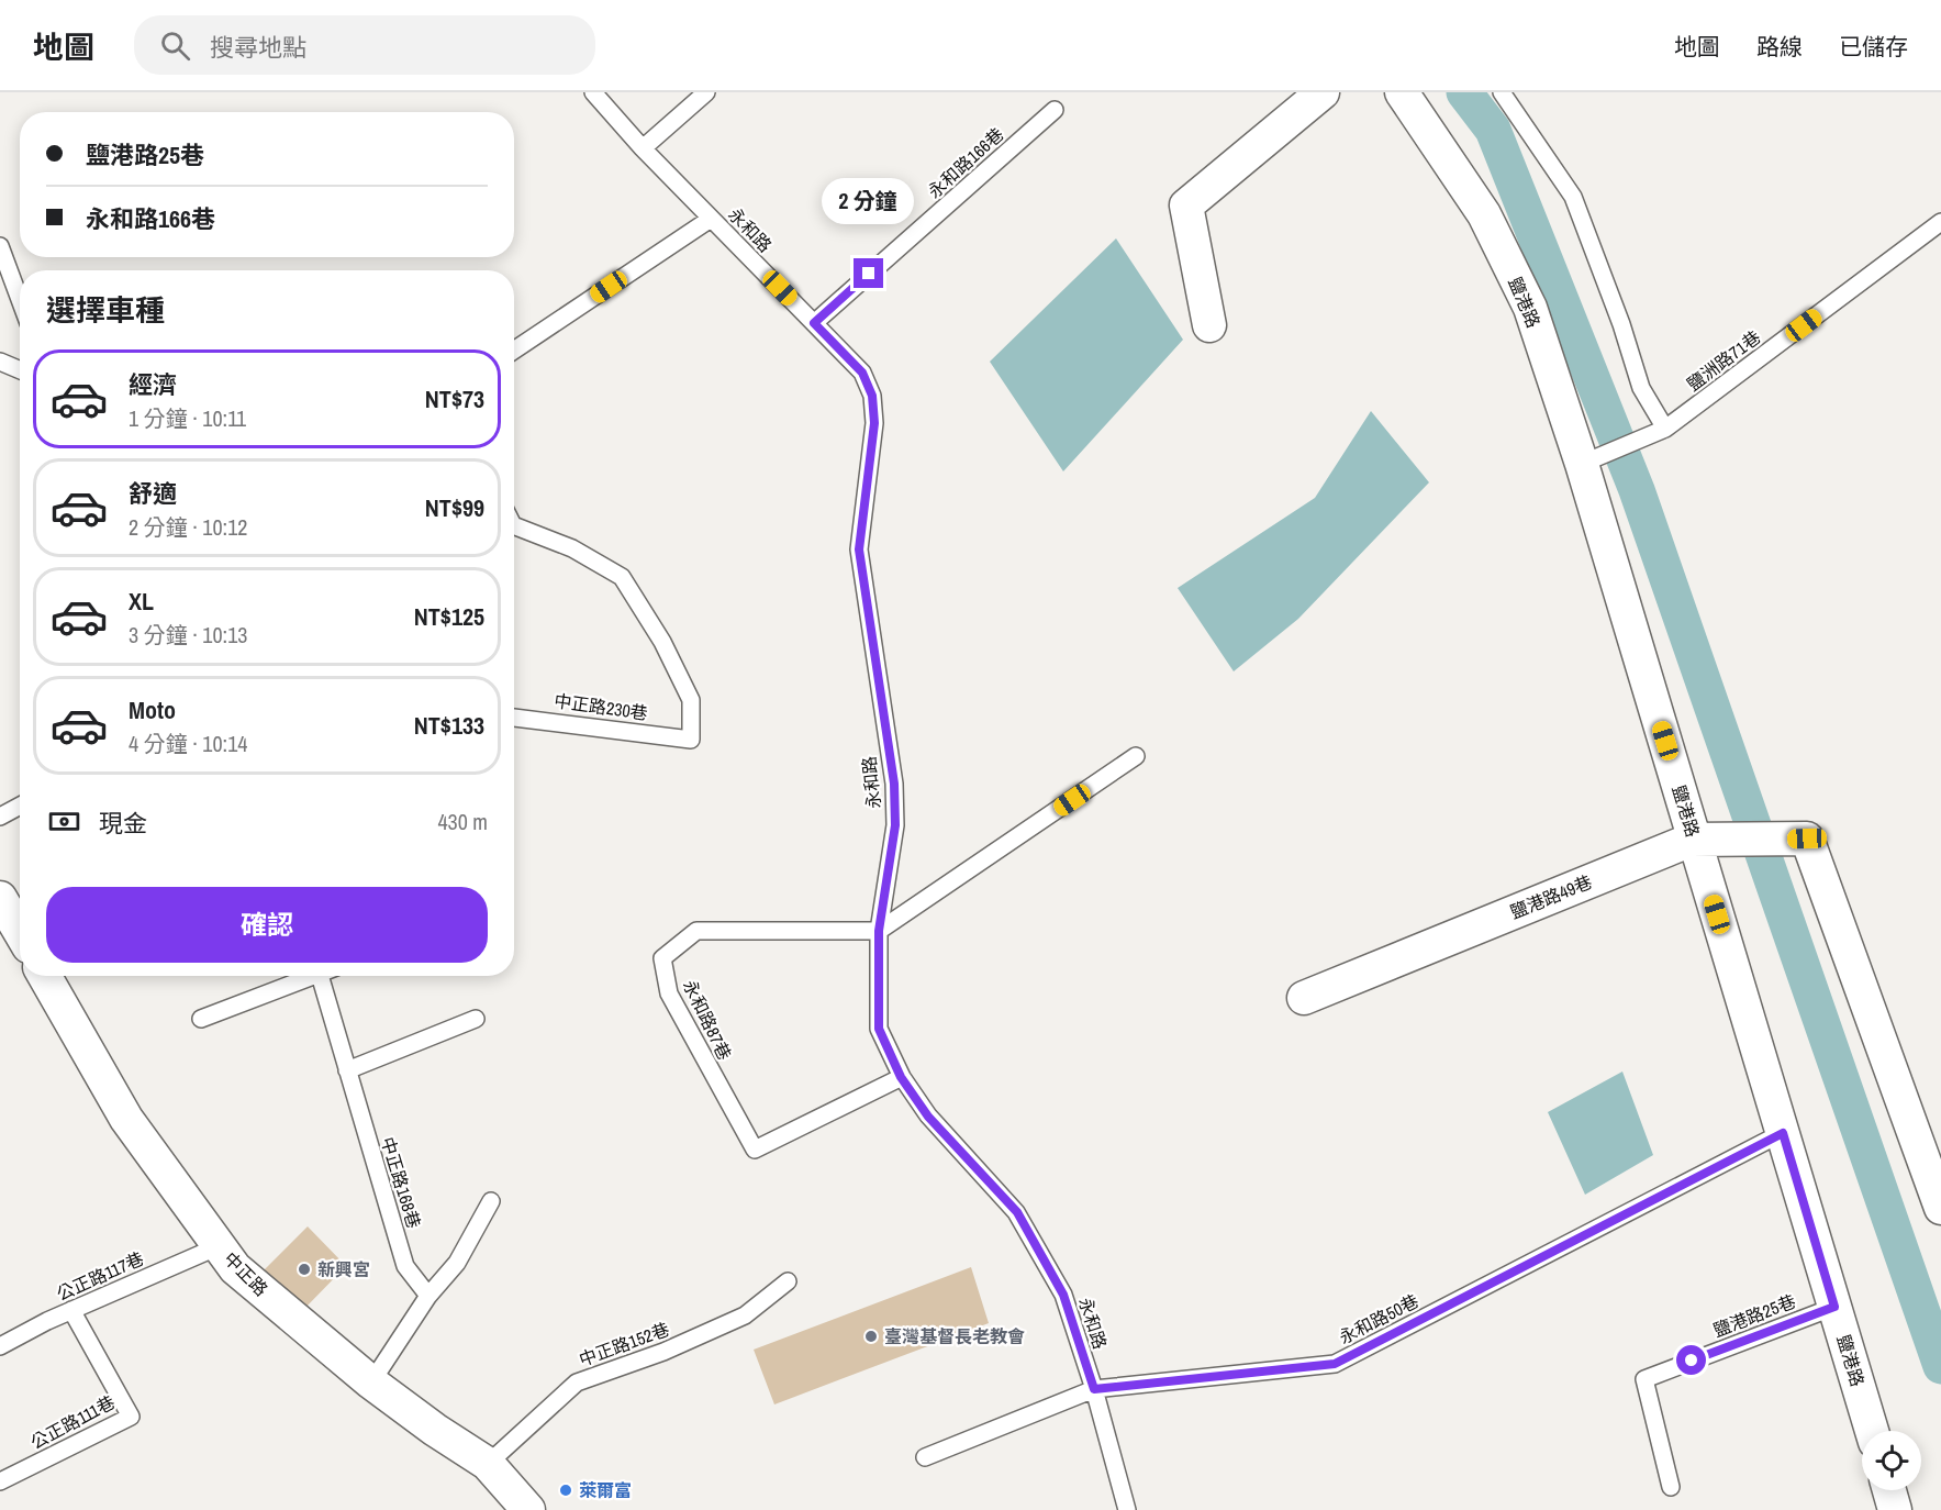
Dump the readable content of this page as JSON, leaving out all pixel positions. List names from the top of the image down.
{
  "streets": {
    "street": ["鹽港路", "鹽港路49巷", "中正路"],
    "lane": [
      "永和路166巷",
      "永和路",
      "鹽洲路71巷",
      "中正路230巷",
      "永和路87巷",
      "中正路168巷",
      "公正路117巷",
      "鹽港路25巷",
      "永和路50巷",
      "中正路152巷",
      "公正路111巷"
    ]
  },
  "crossings": [
    ["永和路166巷", "永和路"],
    ["永和路", "永和路87巷"],
    ["永和路", "永和路50巷"],
    ["鹽港路", "鹽洲路71巷"],
    ["鹽港路", "鹽港路49巷"],
    ["鹽港路", "鹽港路25巷"],
    ["鹽港路", "永和路50巷"],
    ["中正路", "公正路117巷"],
    ["中正路", "中正路152巷"],
    ["公正路117巷", "公正路111巷"]
  ],
  "places": ["新興宮", "臺灣基督長老教會", "萊爾富"],
  "page": {
    "header": "地圖",
    "search": "搜尋地點",
    "nav": ["地圖", "路線", "已儲存"],
    "banner": ["鹽港路25巷", "永和路166巷"],
    "bubble": "2 分鐘",
    "heading": "選擇車種",
    "list": [
      {
        "name": "經濟",
        "note": "1 分鐘 · 10:11",
        "value": "NT$73"
      },
      {
        "name": "舒適",
        "note": "2 分鐘 · 10:12",
        "value": "NT$99"
      },
      {
        "name": "XL",
        "note": "3 分鐘 · 10:13",
        "value": "NT$125"
      },
      {
        "name": "Moto",
        "note": "4 分鐘 · 10:14",
        "value": "NT$133"
      }
    ],
    "pay": ["現金", "430 m"],
    "buttons": "確認"
  }
}
